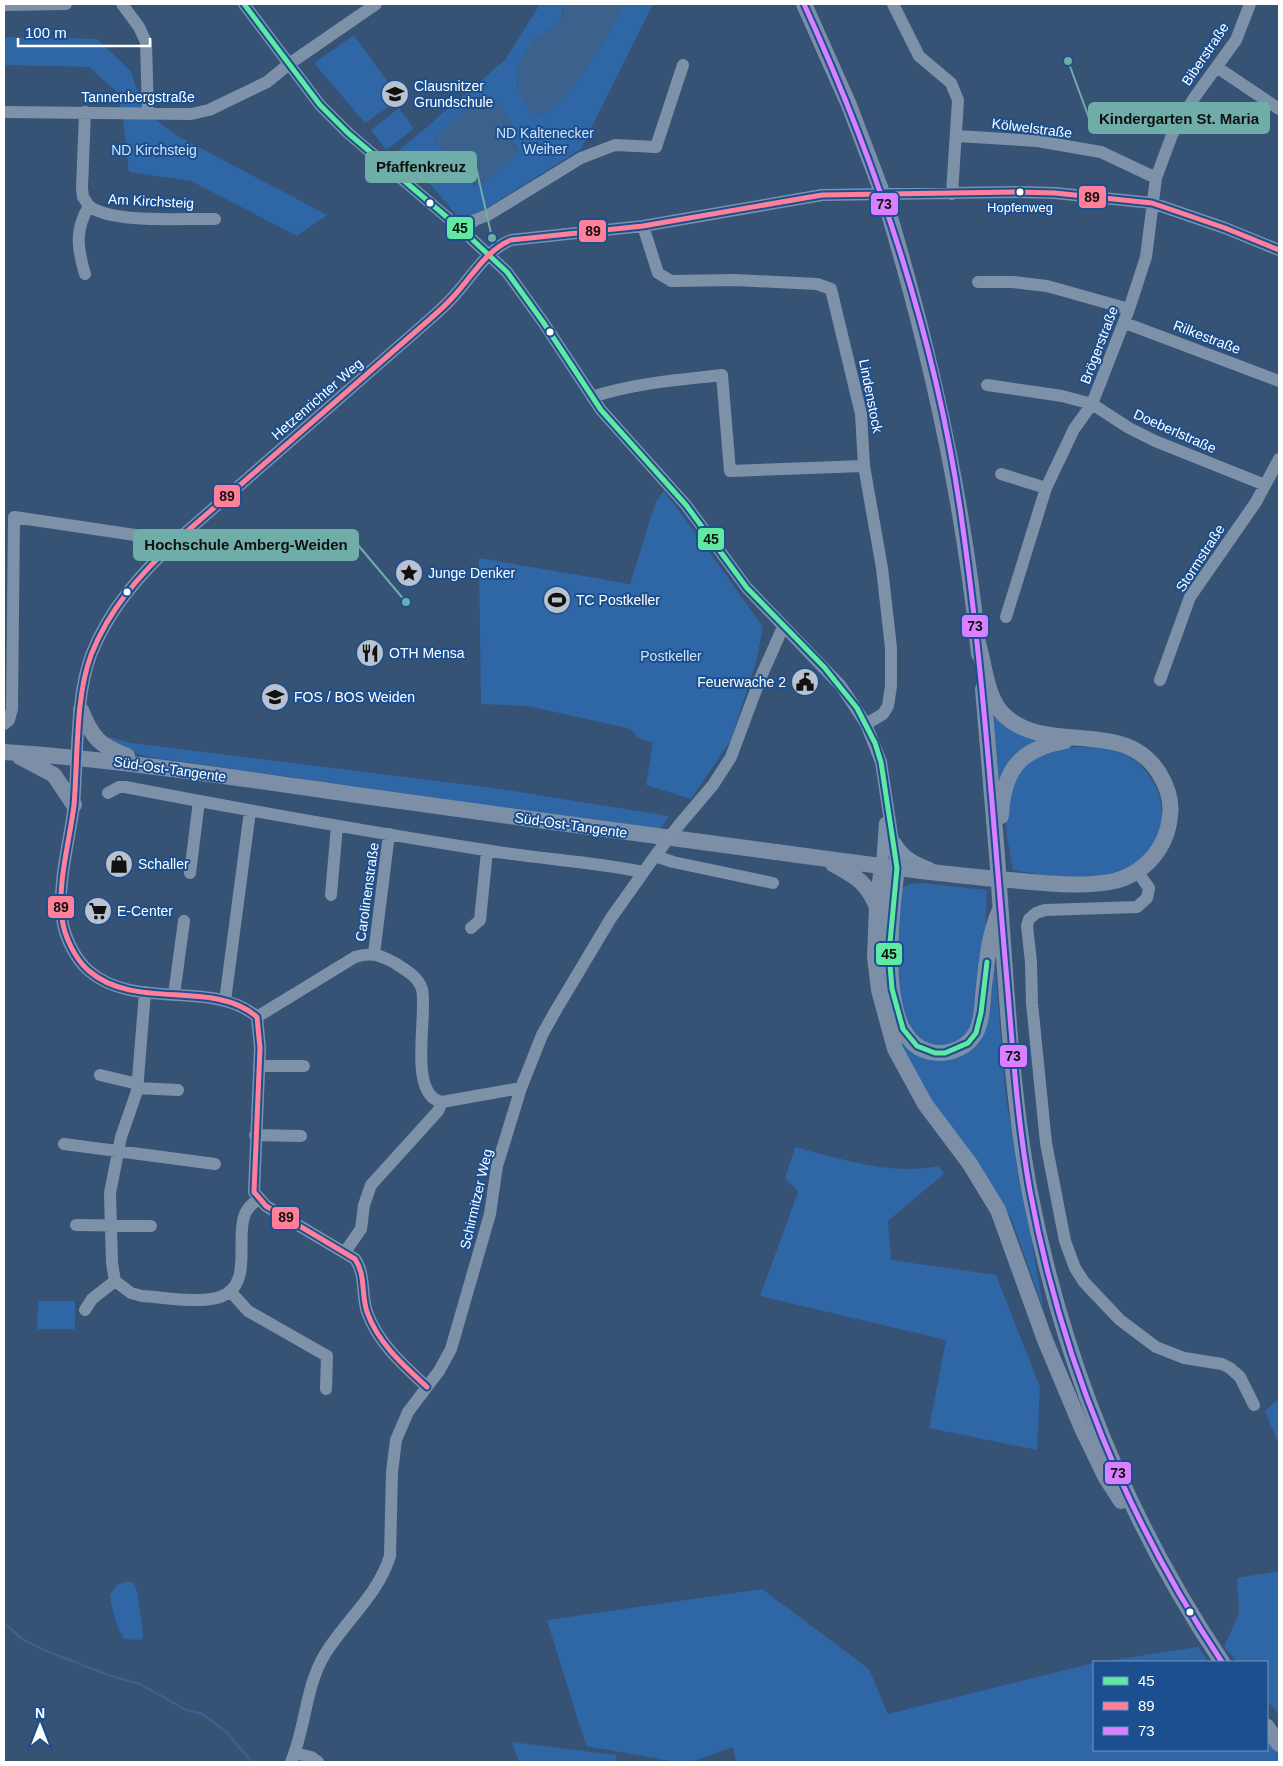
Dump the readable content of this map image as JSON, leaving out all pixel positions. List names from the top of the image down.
{
  "streets": {
    "main road": ["Süd-Ost-Tangente"],
    "street": [
      "Biberstraße",
      "Tannenbergstraße",
      "Kölwelstraße",
      "Am Kirchsteig",
      "Rilkestraße",
      "Brögerstraße",
      "Lindenstock",
      "Hetzenrichter Weg",
      "Doeberlstraße",
      "Stormstraße",
      "Carolinenstraße",
      "Schirmitzer Weg"
    ]
  },
  "crossings": [
    ["Biberstraße", "Kölwelstraße"],
    ["Biberstraße", "Brögerstraße"],
    ["Tannenbergstraße", "Am Kirchsteig"],
    ["Rilkestraße", "Brögerstraße"],
    ["Brögerstraße", "Doeberlstraße"],
    ["Hetzenrichter Weg", "Süd-Ost-Tangente"],
    ["Doeberlstraße", "Stormstraße"]
  ],
  "parks": ["ND Kaltenecker Weiher", "ND Kirchsteig", "Postkeller"],
  "places": {
    "other": [
      "Kindergarten St. Maria",
      "Hopfenweg",
      "Pfaffenkreuz",
      "Hochschule Amberg-Weiden"
    ],
    "school or university": ["Clausnitzer Grundschule", "FOS / BOS Weiden"],
    "place": ["Junge Denker"],
    "sports": ["TC Postkeller"],
    "restaurant": ["OTH Mensa"],
    "public building": ["Feuerwache 2"],
    "shop": ["Schaller"],
    "supermarket": ["E-Center"]
  },
  "lines": ["transit line 45", "transit line 73", "transit line 89"],
  "legend": ["45", "89", "73"],
  "scale_bar": "100 m",
  "north": "top"
}
